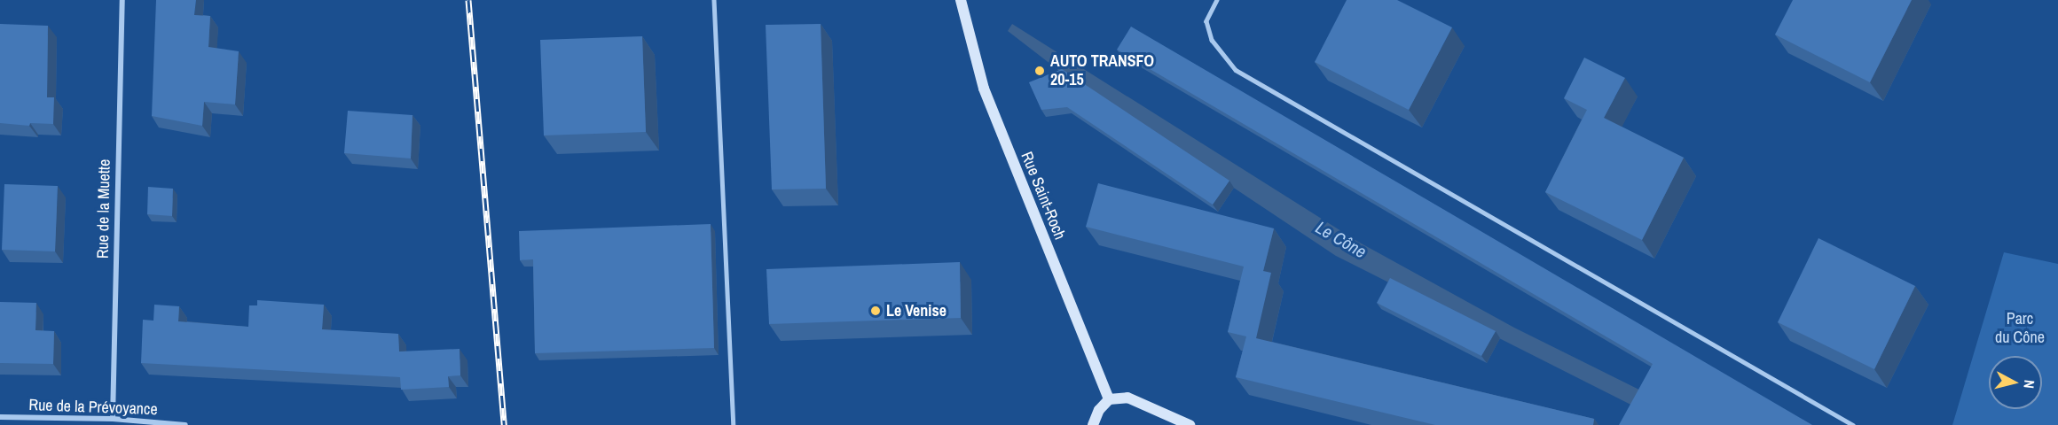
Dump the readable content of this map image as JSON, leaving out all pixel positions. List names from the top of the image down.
{
  "streets": {
    "street": ["Rue Saint-Roch", "Rue de la Muette", "Rue de la Prévoyance"]
  },
  "crossings": [
    ["Rue de la Muette", "Rue de la Prévoyance"]
  ],
  "water": ["Le Cône"],
  "parks": ["Parc du Cône"],
  "places": ["AUTO TRANSFO 20-15", "Le Venise"],
  "north": "right"
}
